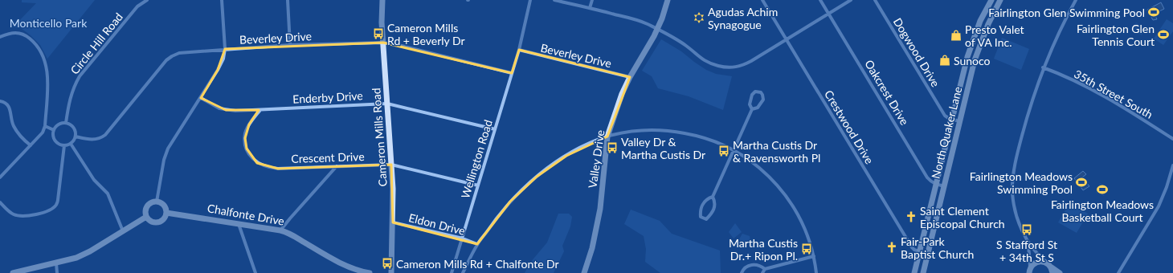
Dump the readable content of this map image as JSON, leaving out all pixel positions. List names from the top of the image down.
{
  "streets": {
    "street": [
      "Beverley Drive",
      "Circle Hill Road",
      "Dogwood Drive",
      "Oakcrest Drive",
      "35th Street South",
      "Enderby Drive",
      "Crestwood Drive",
      "North Quaker Lane",
      "Cameron Mills Road",
      "Crescent Drive",
      "Wellington Road",
      "Valley Drive",
      "Chalfonte Drive",
      "Eldon Drive"
    ]
  },
  "crossings": [
    ["Beverley Drive", "Circle Hill Road"],
    ["Beverley Drive", "Cameron Mills Road"],
    ["Beverley Drive", "Wellington Road"],
    ["Beverley Drive", "Valley Drive"],
    ["Dogwood Drive", "North Quaker Lane"],
    ["Oakcrest Drive", "North Quaker Lane"],
    ["Enderby Drive", "Cameron Mills Road"],
    ["Enderby Drive", "Crescent Drive"],
    ["Enderby Drive", "Wellington Road"],
    ["Crestwood Drive", "North Quaker Lane"],
    ["Cameron Mills Road", "Crescent Drive"],
    ["Cameron Mills Road", "Eldon Drive"],
    ["Crescent Drive", "Wellington Road"],
    ["Wellington Road", "Eldon Drive"]
  ],
  "parks": ["Monticello Park"],
  "places": {
    "sports": [
      "Fairlington Glen Swimming Pool",
      "Fairlington Glen Tennis Court",
      "Fairlington Meadows Swimming Pool",
      "Fairlington Meadows Basketball Court"
    ],
    "synagogue": ["Agudas Achim Synagogue"],
    "bus stop": [
      "Cameron Mills Rd + Beverly Dr",
      "Valley Dr & Martha Custis Dr",
      "Martha Custis Dr & Ravensworth Pl",
      "S Stafford St + 34th St S",
      "Martha Custis Dr.+ Ripon Pl.",
      "Cameron Mills Rd + Chalfonte Dr"
    ],
    "shop": ["Presto Valet of VA Inc.", "Sunoco"],
    "church": ["Saint Clement Episcopal Church", "Fair-Park Baptist Church"]
  }
}
